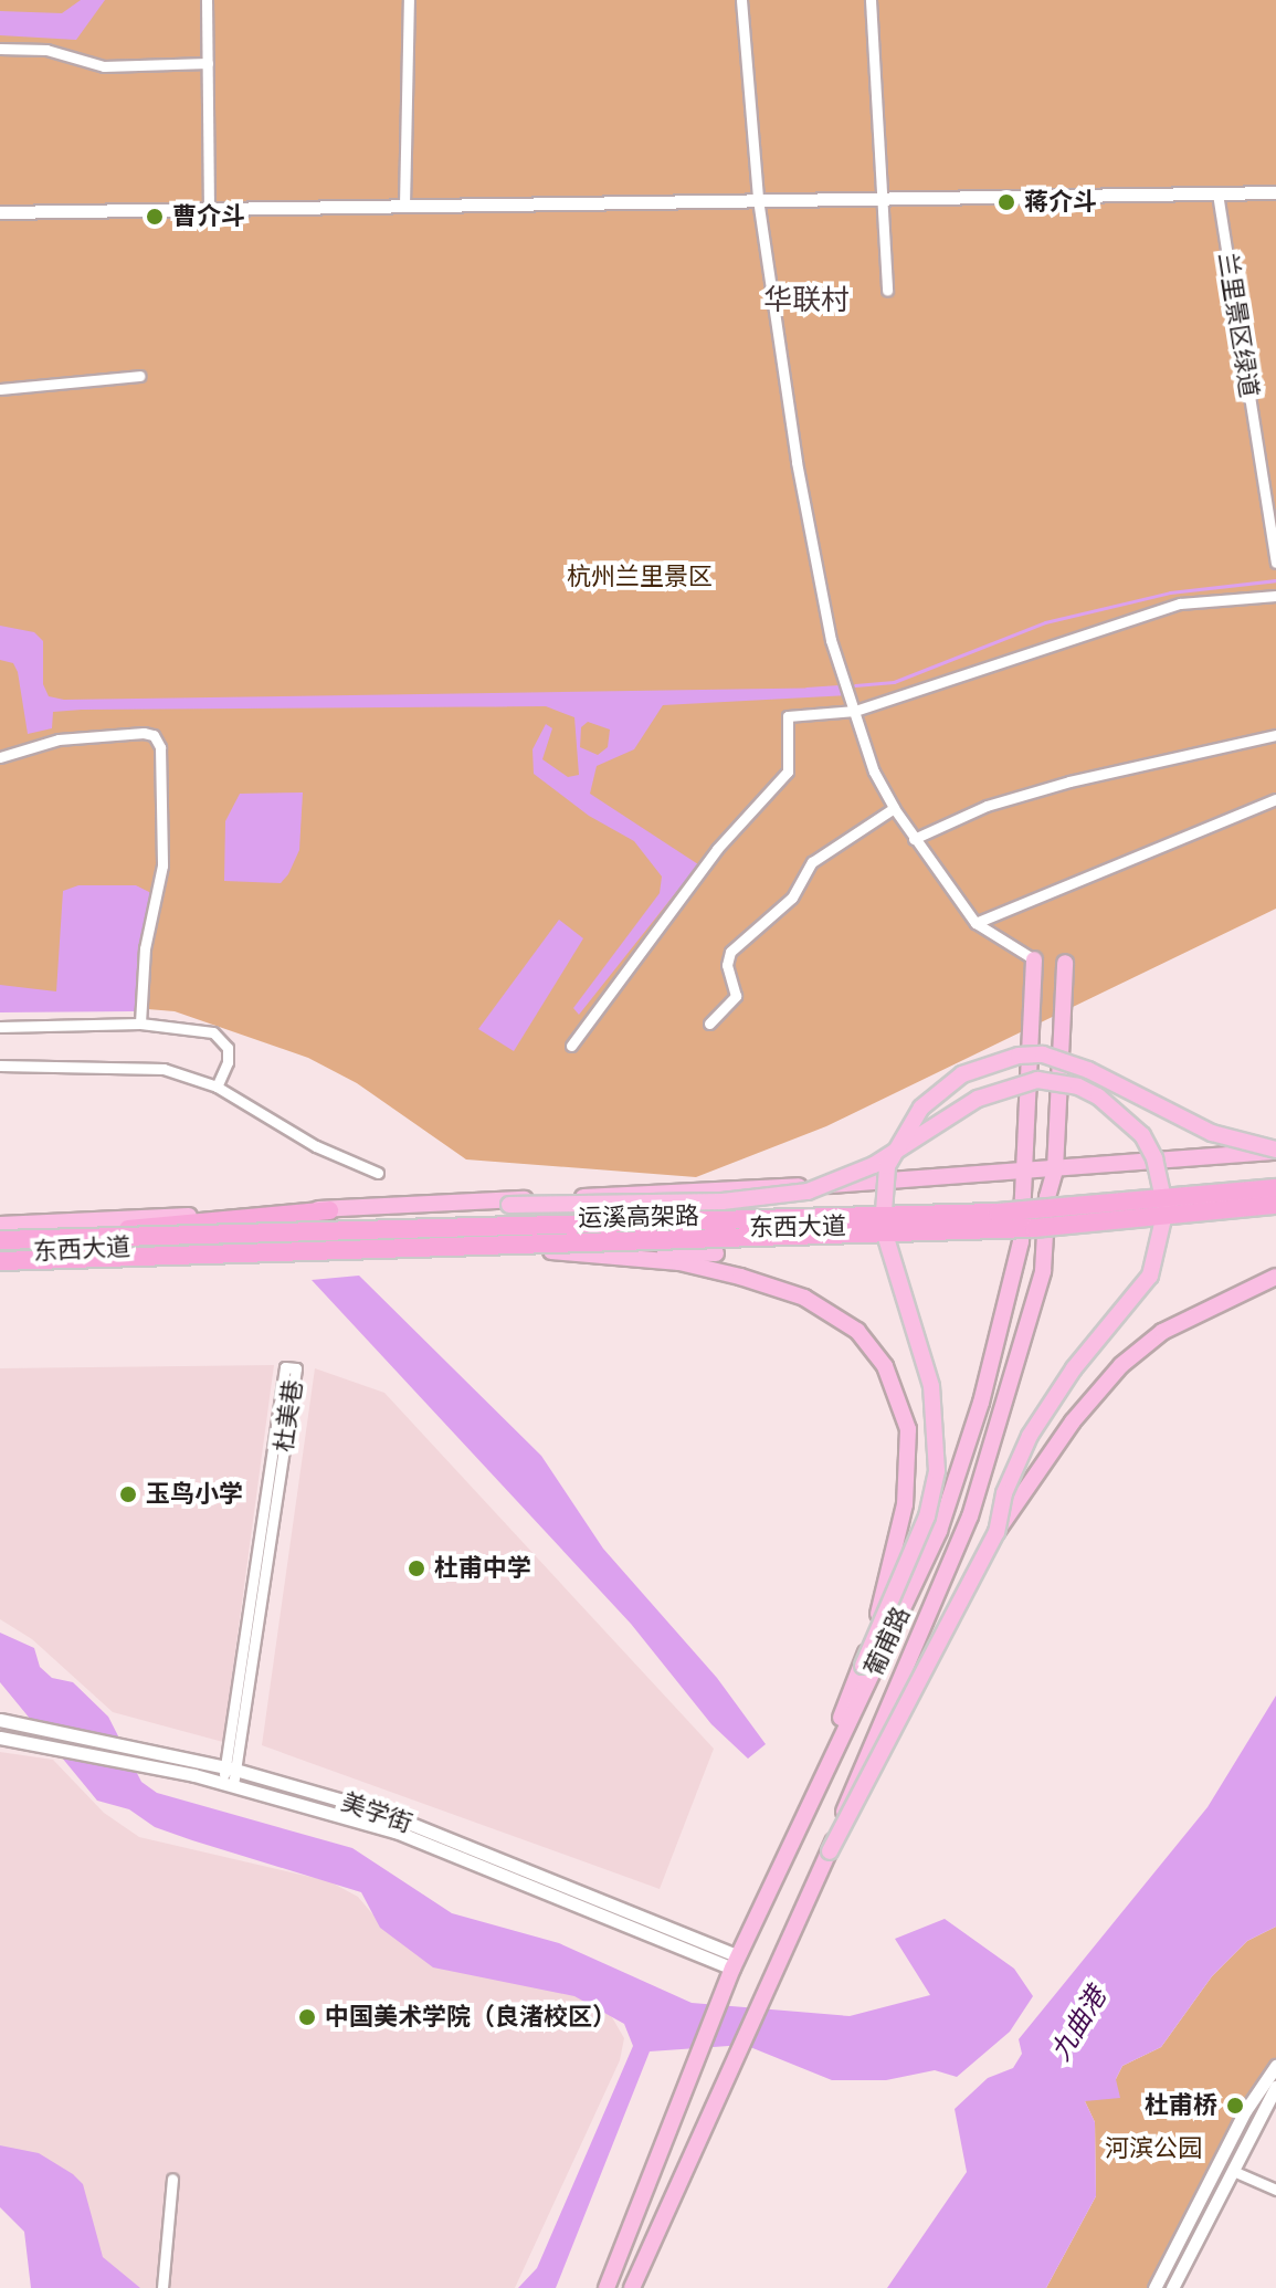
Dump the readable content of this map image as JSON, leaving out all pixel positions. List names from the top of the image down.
{
  "streets": {
    "highway": ["运溪高架路"],
    "main road": ["东西大道", "葡甫路"],
    "street": ["兰里景区绿道", "杜美巷", "美学街"]
  },
  "crossings": [
    ["东西大道", "葡甫路"],
    ["杜美巷", "美学街"],
    ["葡甫路", "美学街"]
  ],
  "districts": ["华联村"],
  "water": ["九曲港"],
  "parks": ["杭州兰里景区", "河滨公园"],
  "places": [
    "蒋介斗",
    "曹介斗",
    "玉鸟小学",
    "杜甫中学",
    "中国美术学院（良渚校区）",
    "杜甫桥"
  ]
}
